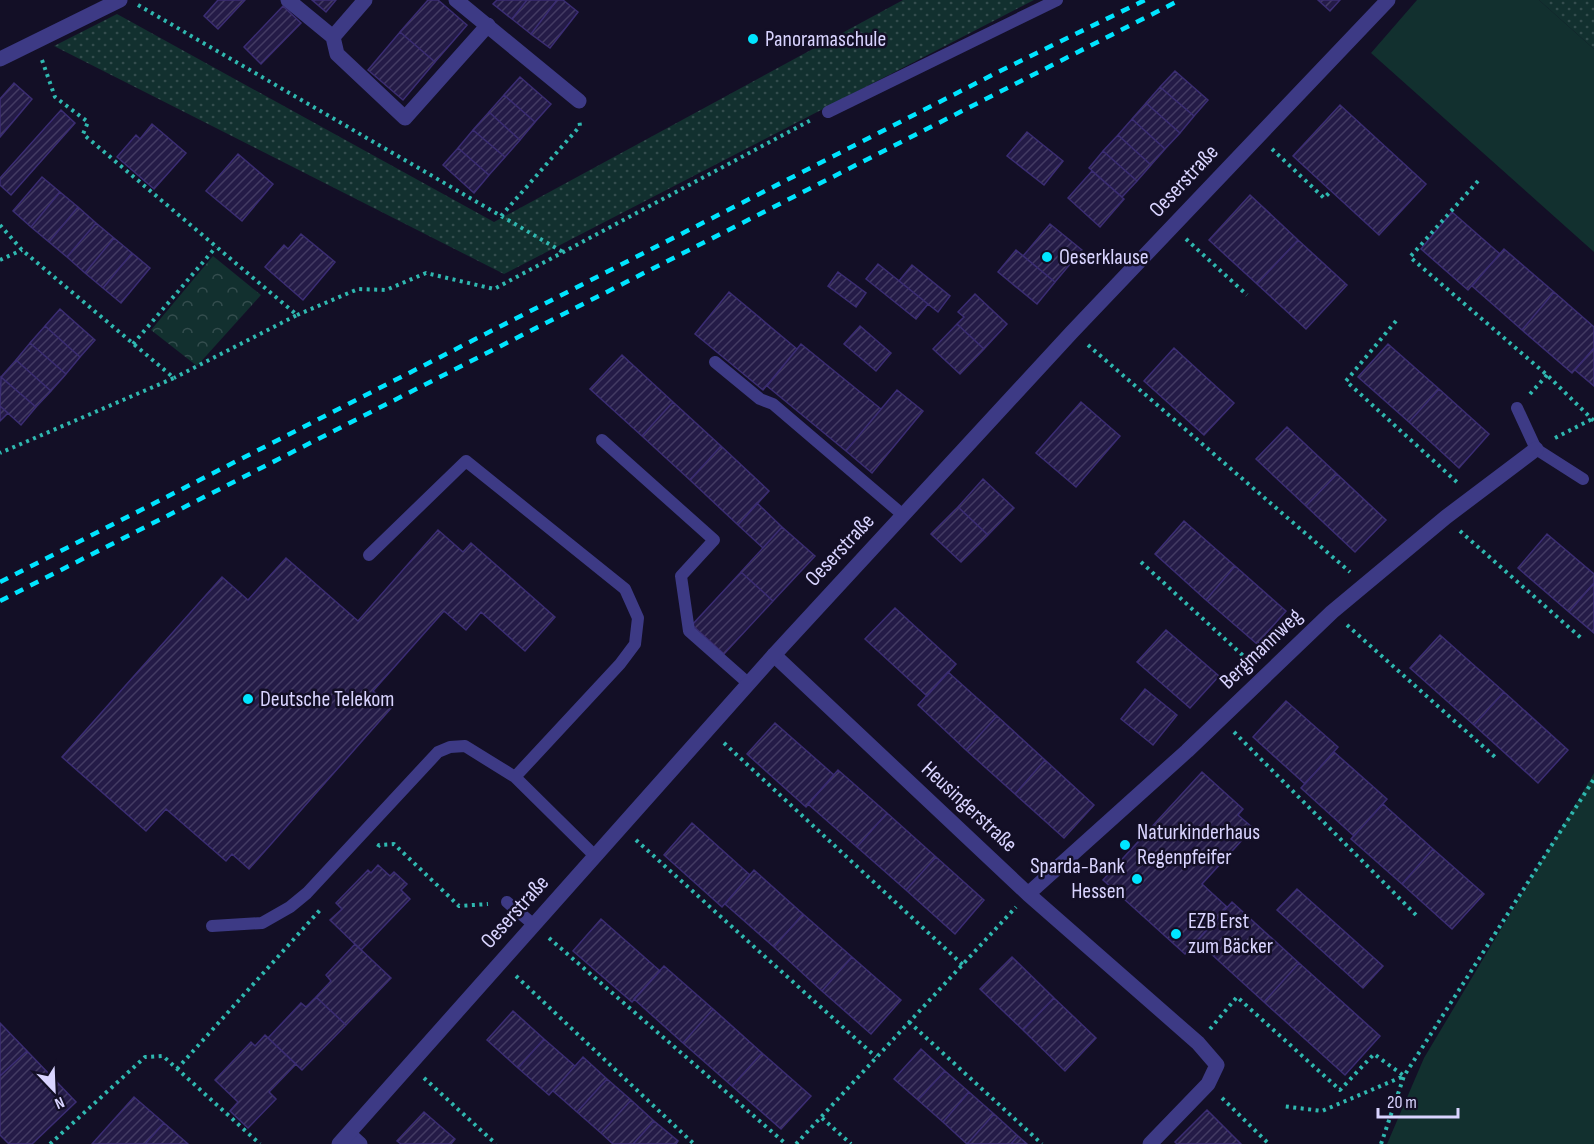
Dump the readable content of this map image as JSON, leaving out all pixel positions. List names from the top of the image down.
{
  "streets": {
    "street": ["Oeserstraße", "Bergmannweg", "Heusingerstraße"]
  },
  "crossings": [
    ["Oeserstraße", "Heusingerstraße"],
    ["Bergmannweg", "Heusingerstraße"]
  ],
  "places": [
    "Panoramaschule",
    "Oeserklause",
    "Deutsche Telekom",
    "Naturkinderhaus Regenpfeifer",
    "Sparda-Bank Hessen",
    "EZB Erst zum Bäcker"
  ],
  "scale_bar": "20 m",
  "north": "bottom right"
}
